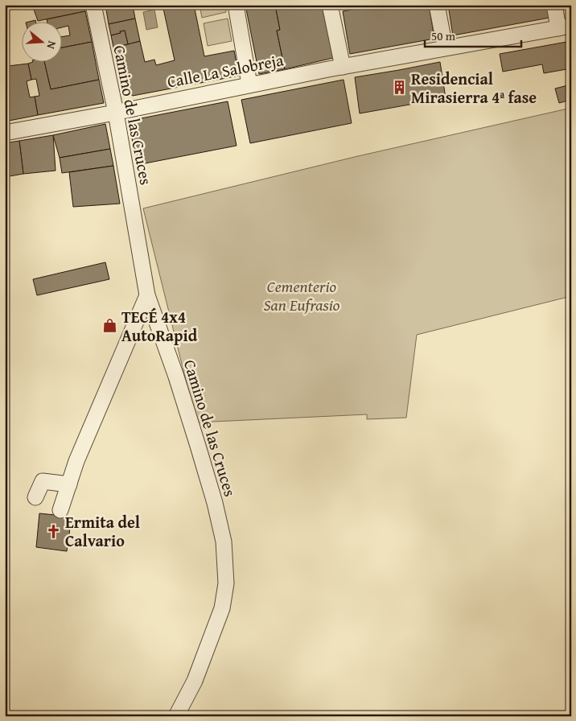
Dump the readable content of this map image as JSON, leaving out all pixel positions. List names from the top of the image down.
{
  "streets": {
    "street": ["Calle La Salobreja", "Camino de las Cruces"]
  },
  "crossings": [
    ["Calle La Salobreja", "Camino de las Cruces"]
  ],
  "parks": ["Cementerio San Eufrasio"],
  "places": {
    "building": ["Residencial Mirasierra 4ª fase"],
    "shop": ["TECÉ 4x4 AutoRapid"],
    "church": ["Ermita del Calvario"]
  },
  "scale_bar": "50 m",
  "north": "right"
}
